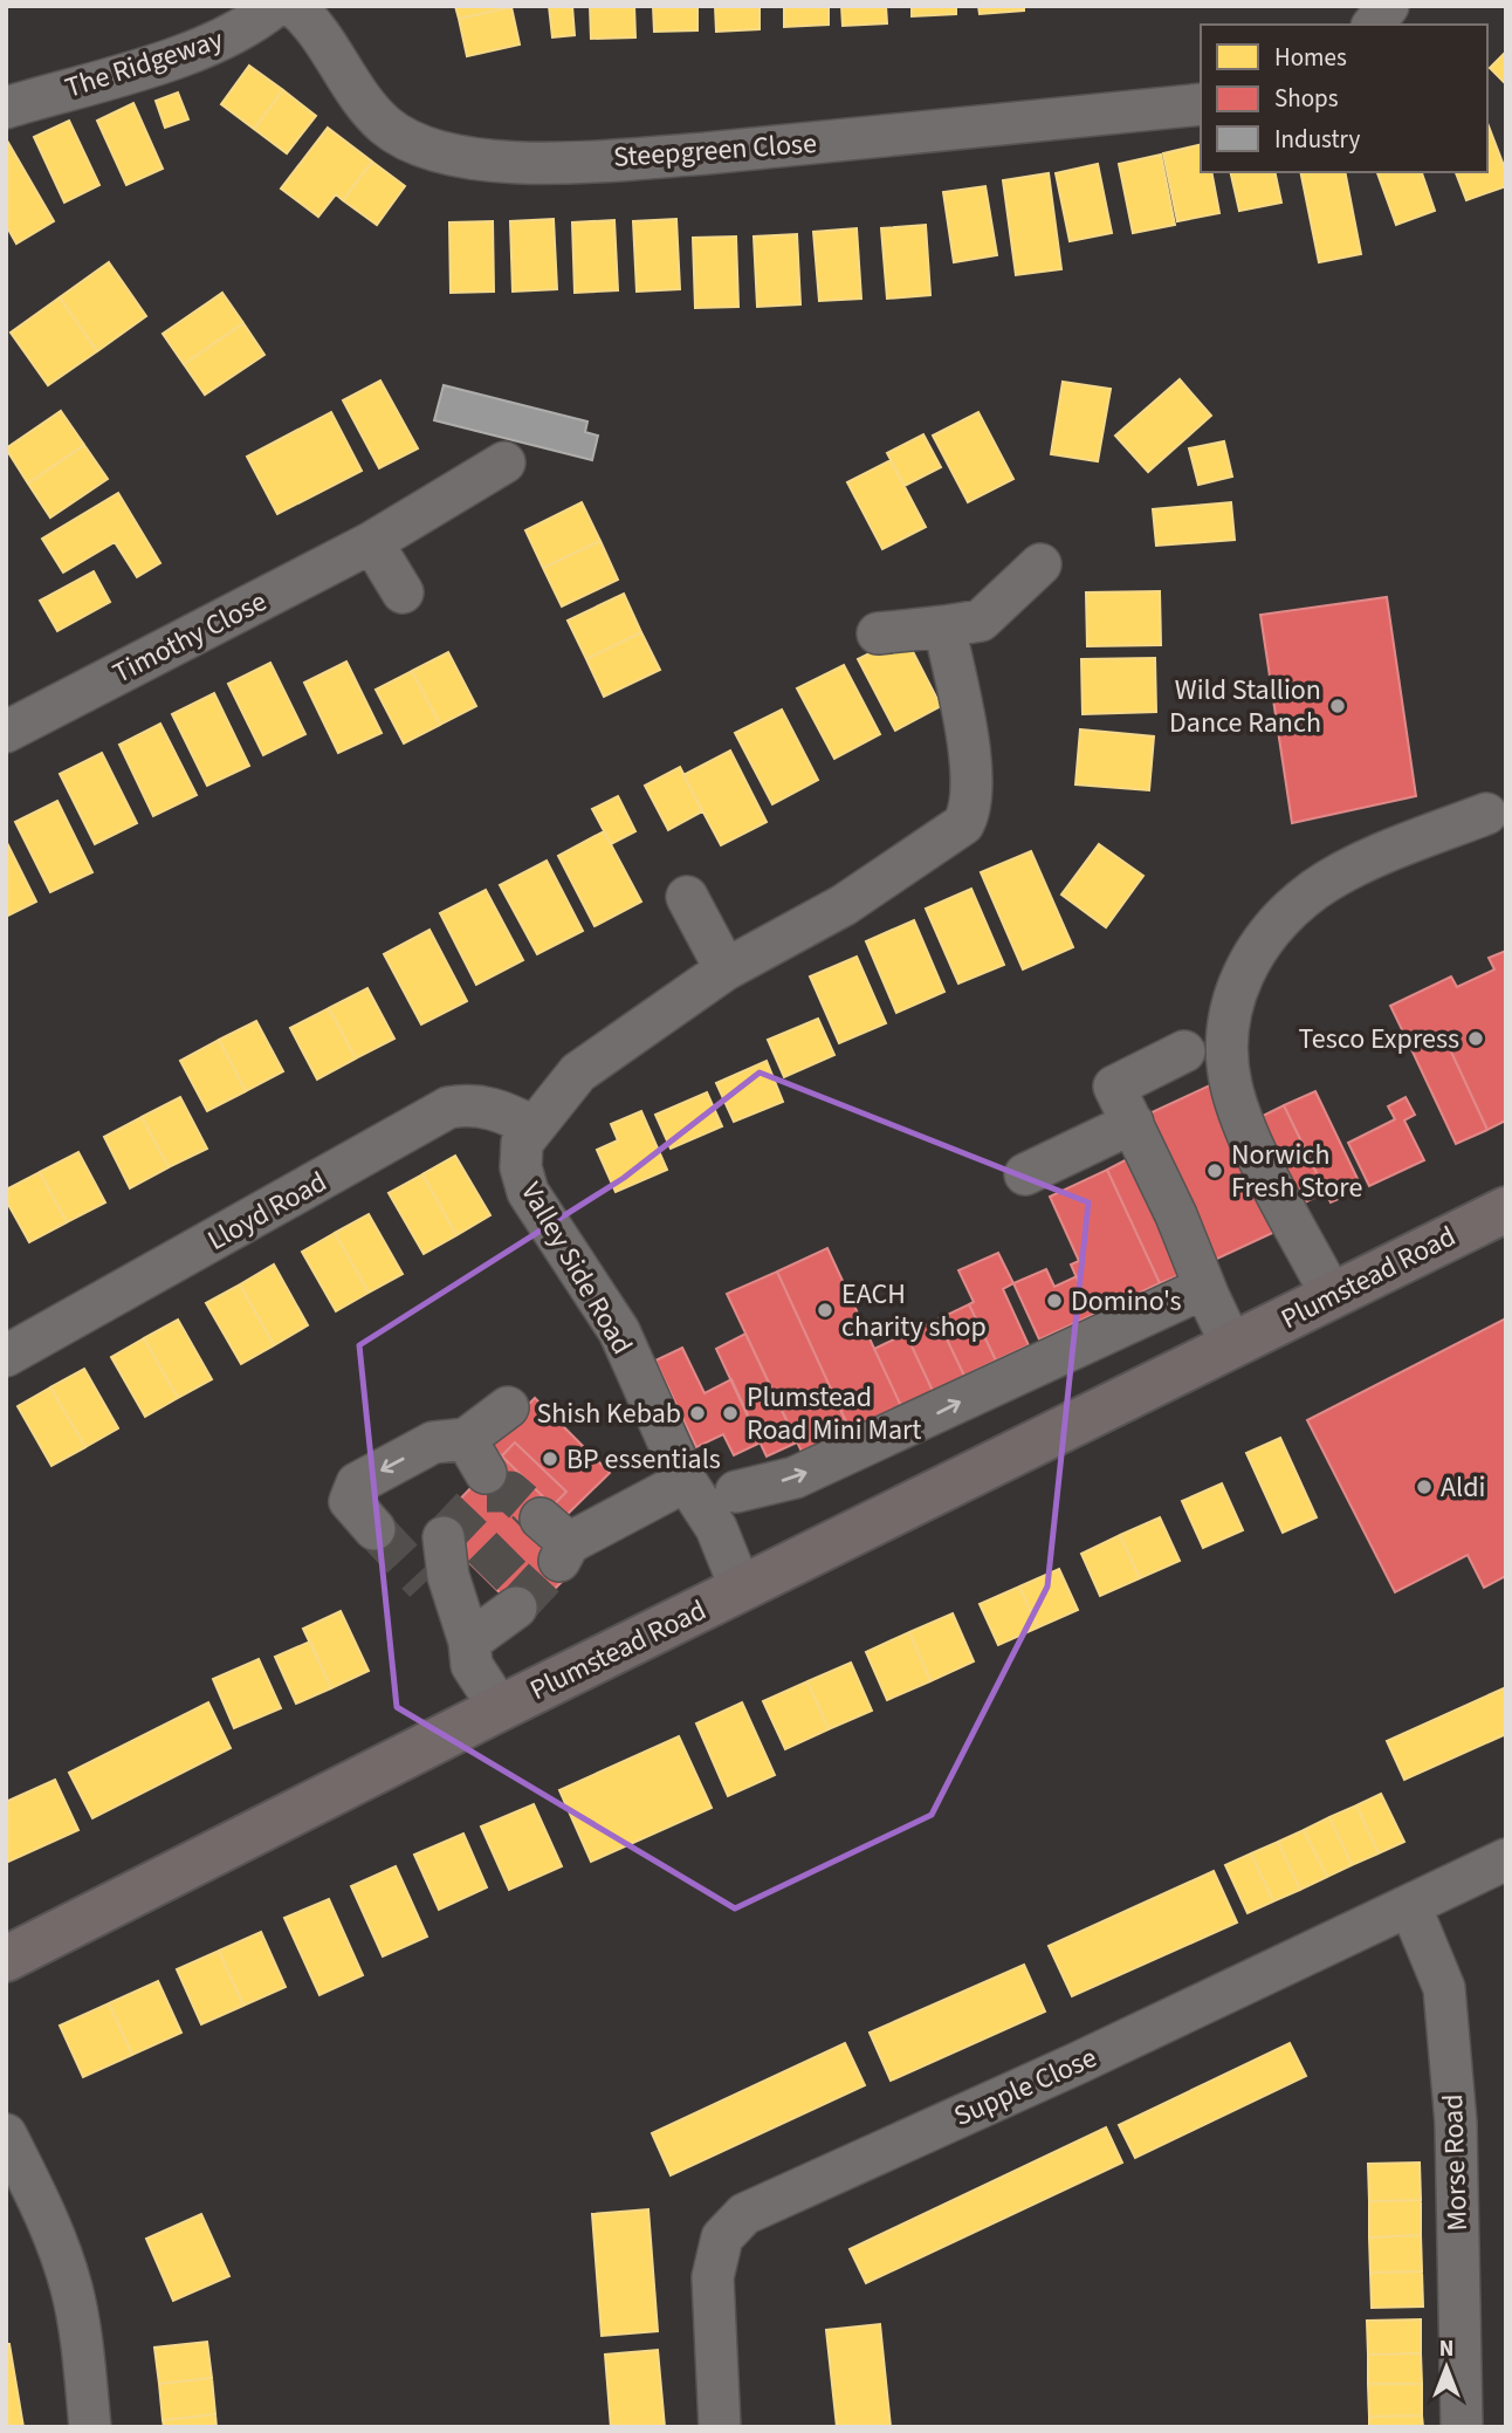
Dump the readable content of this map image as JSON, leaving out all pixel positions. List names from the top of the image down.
{
  "streets": {
    "main road": ["Plumstead Road"],
    "street": [
      "The Ridgeway",
      "Steepgreen Close",
      "Timothy Close",
      "Lloyd Road",
      "Valley Side Road",
      "Supple Close",
      "Morse Road"
    ]
  },
  "crossings": [
    ["Lloyd Road", "Valley Side Road"],
    ["Valley Side Road", "Plumstead Road"],
    ["Supple Close", "Morse Road"]
  ],
  "places": [
    "Wild Stallion Dance Ranch",
    "Tesco Express",
    "Norwich Fresh Store",
    "Domino's",
    "EACH charity shop",
    "Shish Kebab",
    "Plumstead Road Mini Mart",
    "BP essentials",
    "Aldi"
  ],
  "legend": ["Homes", "Shops", "Industry"],
  "north": "top"
}
